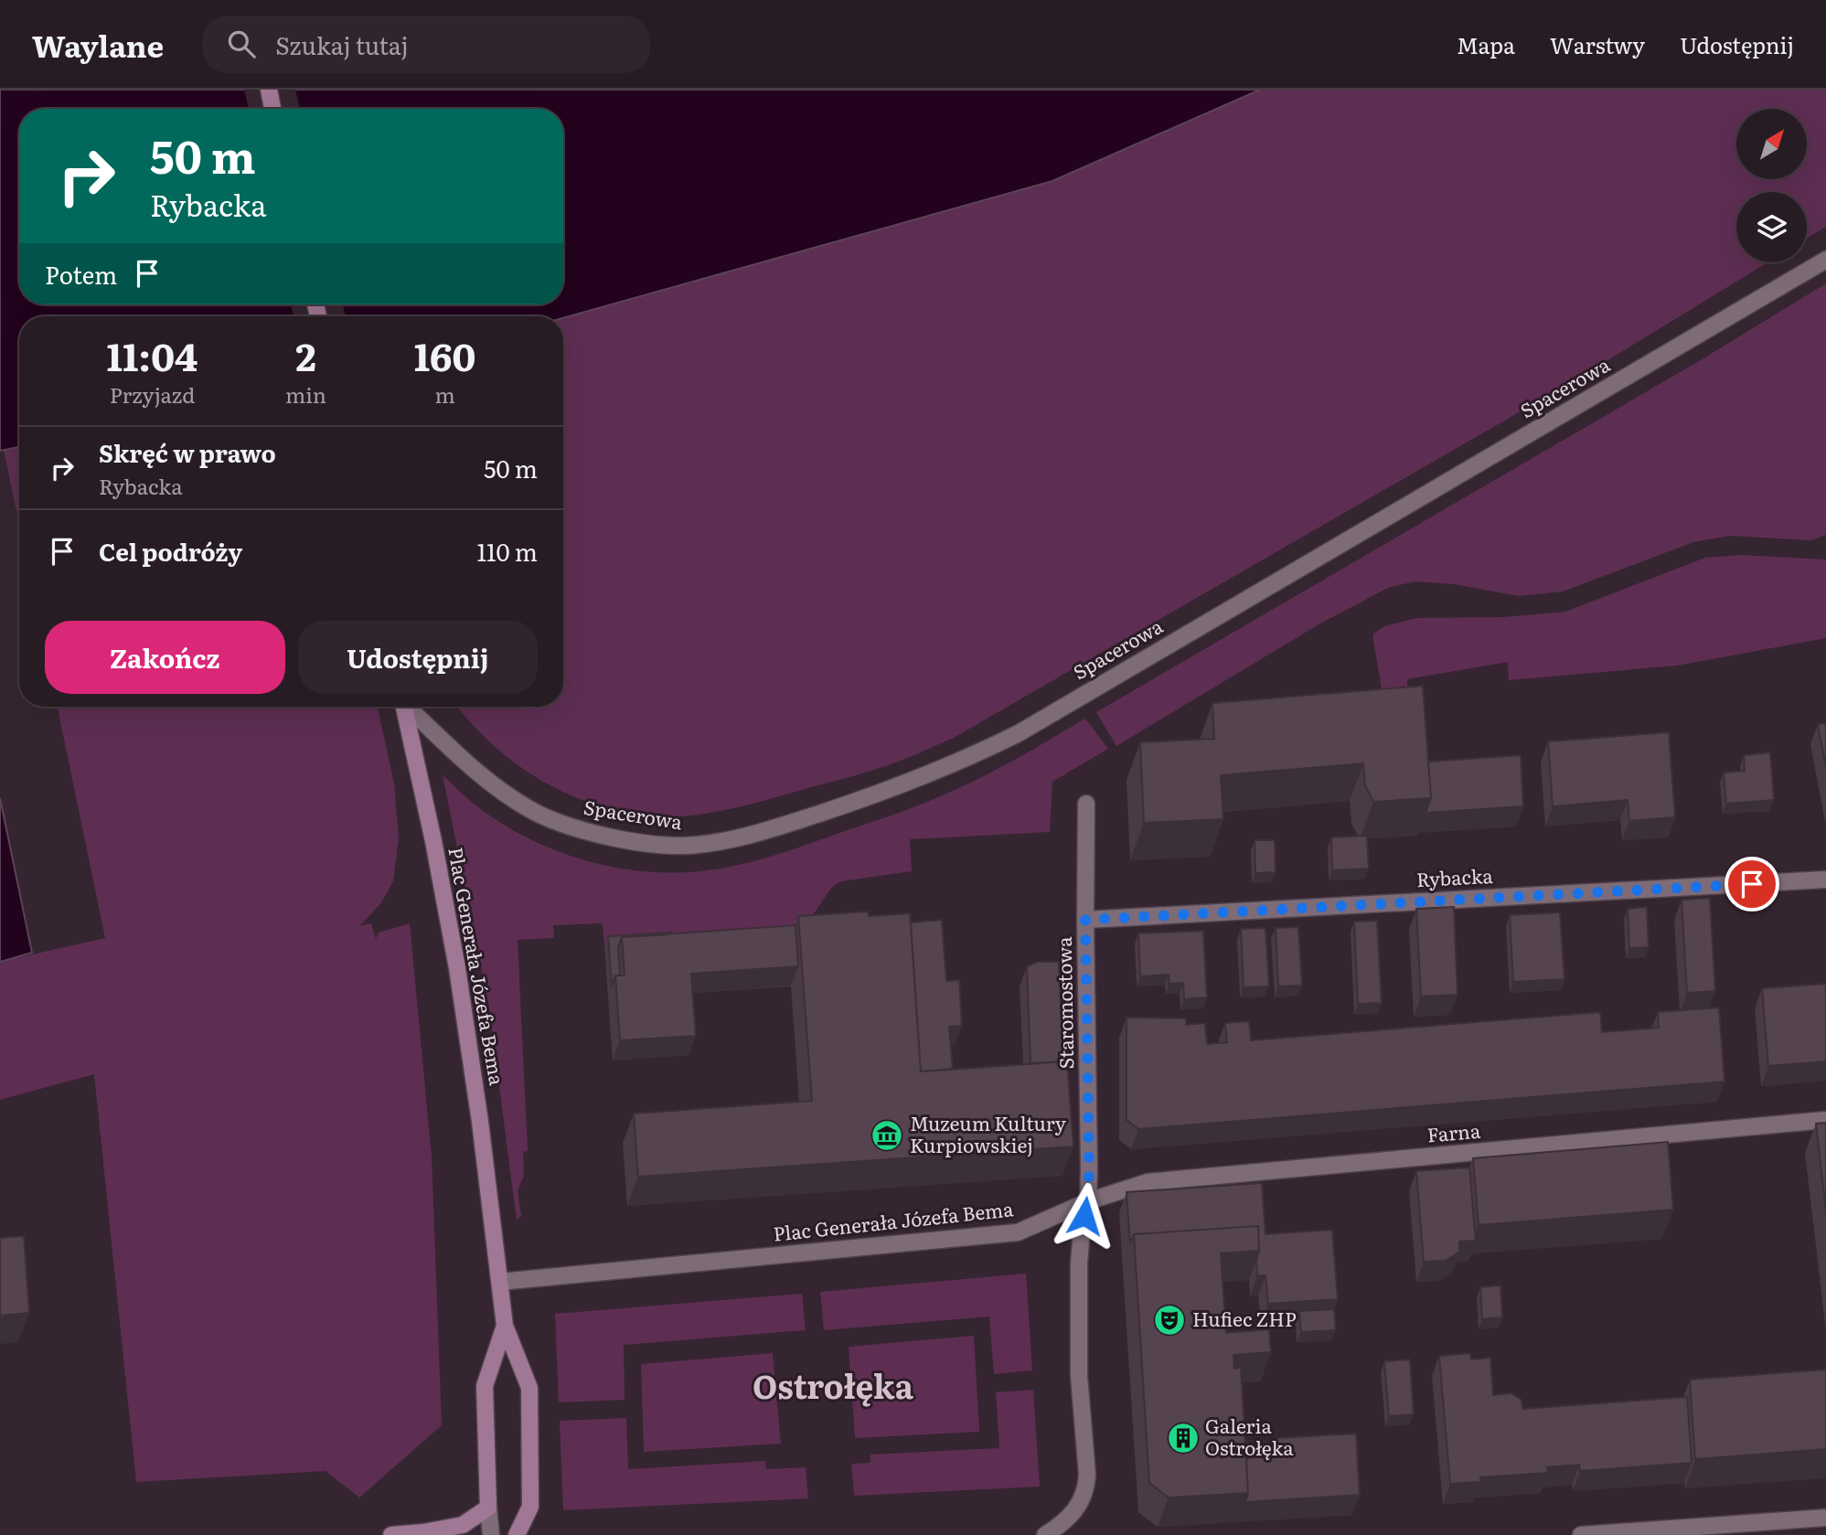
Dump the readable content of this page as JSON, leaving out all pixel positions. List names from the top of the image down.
{
  "streets": {
    "street": [
      "Spacerowa",
      "Rybacka",
      "Plac Generała Józefa Bema",
      "Staromostowa",
      "Farna"
    ]
  },
  "crossings": [
    ["Rybacka", "Staromostowa"],
    ["Plac Generała Józefa Bema", "Staromostowa"],
    ["Plac Generała Józefa Bema", "Farna"],
    ["Staromostowa", "Farna"]
  ],
  "districts": ["Ostrołęka"],
  "places": {
    "museum": ["Muzeum Kultury Kurpiowskiej"],
    "theatre": ["Hufiec ZHP"],
    "building": ["Galeria Ostrołęka"]
  },
  "north": "top right",
  "page": {
    "header": "Waylane",
    "search": "Szukaj tutaj",
    "nav": ["Mapa", "Warstwy", "Udostępnij"],
    "turn": ["50 m", "Rybacka"],
    "then": "Potem",
    "eta": [
      "11:04",
      "Przyjazd",
      "2",
      "min",
      "160",
      "m"
    ],
    "list": [
      {
        "name": "Skręć w prawo",
        "note": "Rybacka",
        "value": "50 m"
      },
      {
        "name": "Cel podróży",
        "value": "110 m"
      }
    ],
    "buttons": ["Zakończ", "Udostępnij"]
  }
}
